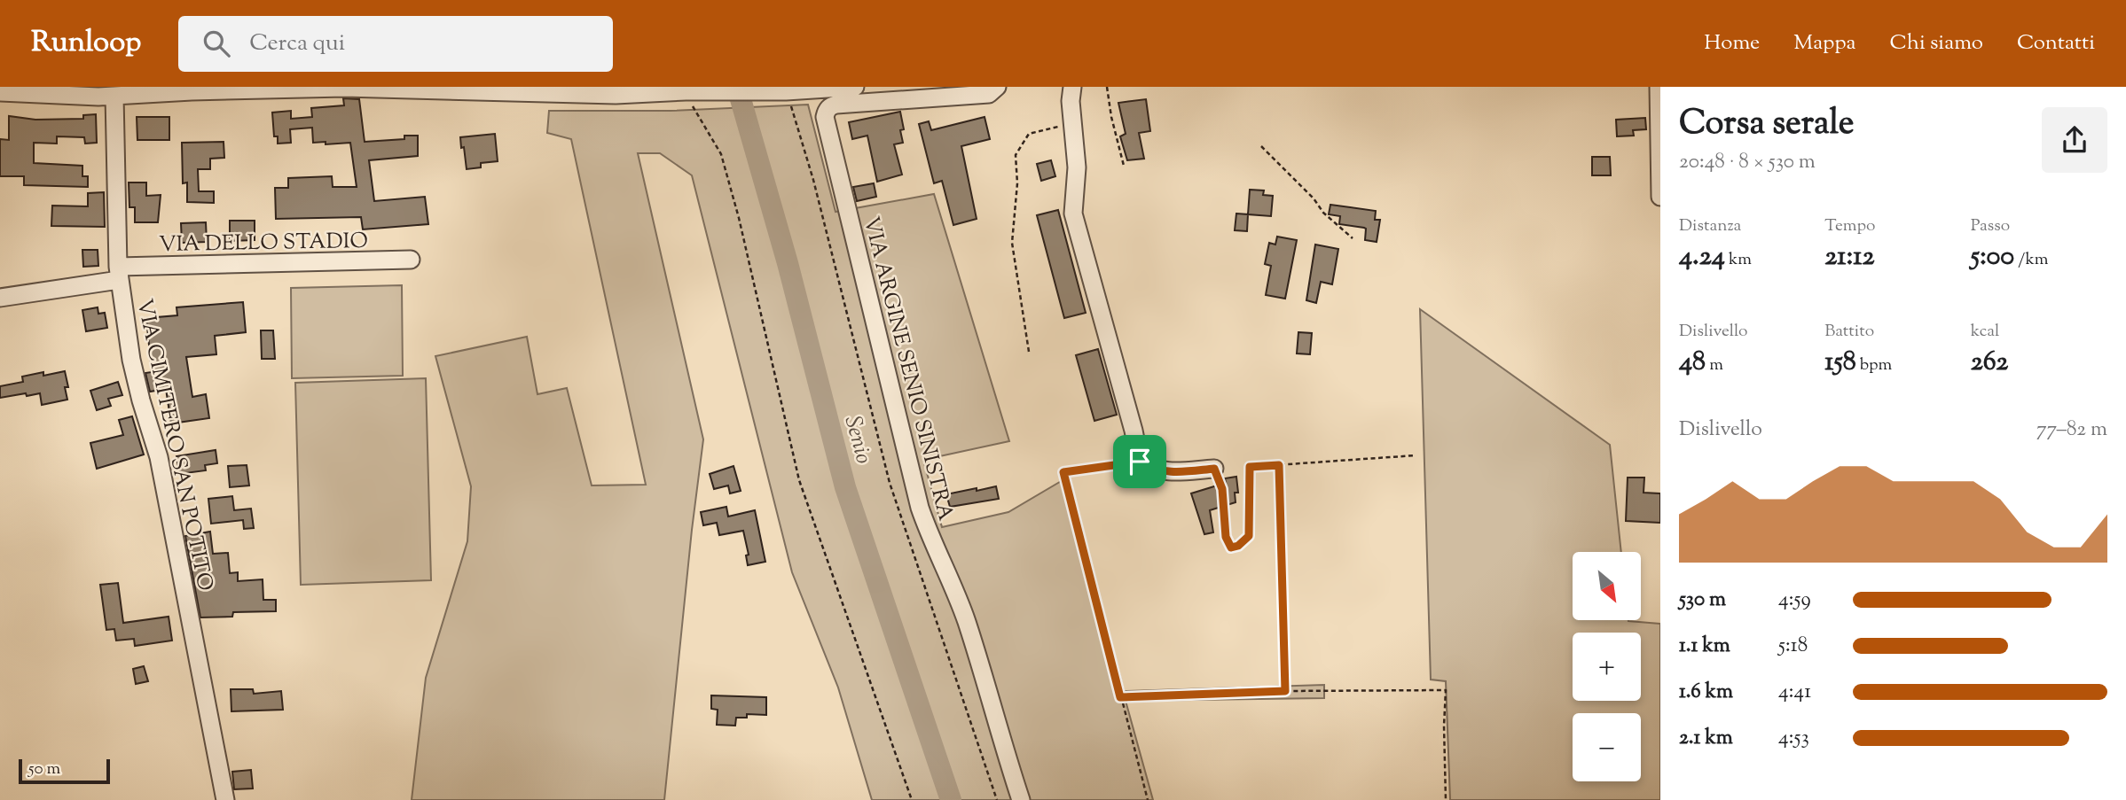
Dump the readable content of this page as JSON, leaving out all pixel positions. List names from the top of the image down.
{
  "streets": {
    "street": ["VIA DELLO STADIO", "VIA ARGINE SENIO SINISTRA", "VIA CIMITERO SAN POTITO"]
  },
  "crossings": [
    ["VIA DELLO STADIO", "VIA CIMITERO SAN POTITO"]
  ],
  "water": ["Senio"],
  "scale_bar": "50 m",
  "north": "bottom right",
  "page": {
    "header": "Runloop",
    "search": "Cerca qui",
    "nav": [
      "Home",
      "Mappa",
      "Chi siamo",
      "Contatti"
    ],
    "heading": ["Corsa serale", "20:48 · 8 × 530 m"],
    "stats": [
      ["Distanza", "4.24 km"],
      ["Tempo", "21:12"],
      ["Passo", "5:00 /km"],
      ["Dislivello", "48 m"],
      ["Battito", "158 bpm"],
      ["kcal", "262"]
    ],
    "chart": ["Dislivello", "77–82 m"],
    "map_buttons": ["+", "−"],
    "list": [
      {
        "name": "530 m",
        "note": "4:59"
      },
      {
        "name": "1.1 km",
        "note": "5:18"
      },
      {
        "name": "1.6 km",
        "note": "4:41"
      },
      {
        "name": "2.1 km",
        "note": "4:53"
      }
    ],
    "scale": "50 m"
  }
}
